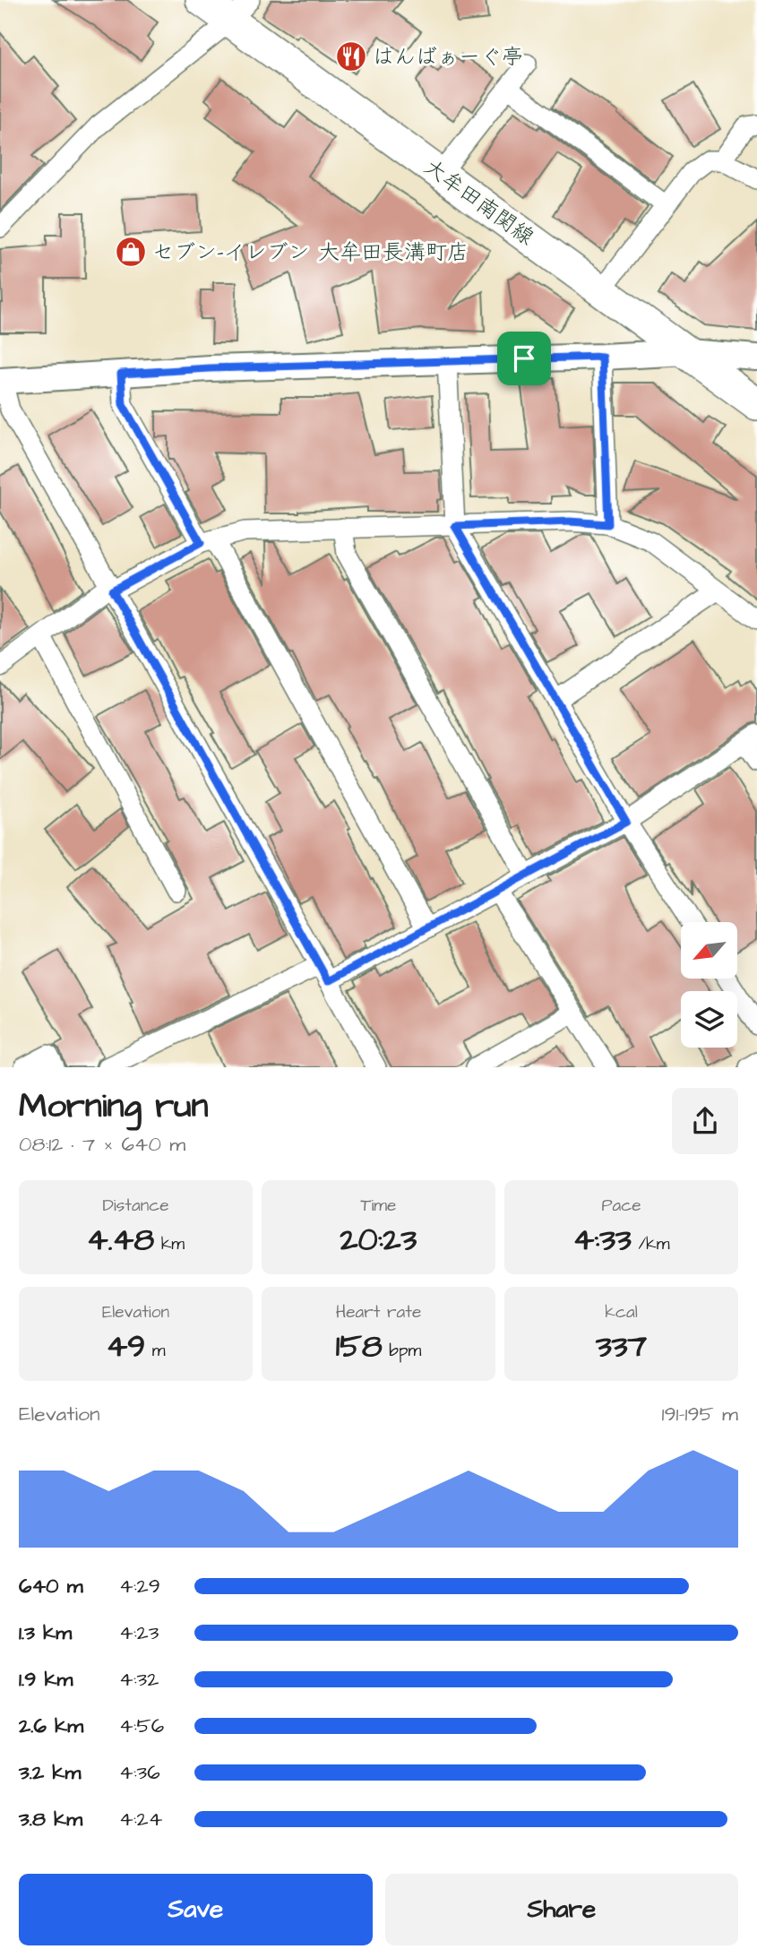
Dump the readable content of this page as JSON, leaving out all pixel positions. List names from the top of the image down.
{
  "streets": {
    "main road": ["大牟田南関線"]
  },
  "places": {
    "restaurant": ["はんばぁーぐ亭"],
    "shop": ["セブン−イレブン 大牟田長溝町店"]
  },
  "north": "bottom left",
  "page": {
    "heading": ["Morning run", "08:12 · 7 × 640 m"],
    "stats": [
      ["Distance", "4.48 km"],
      ["Time", "20:23"],
      ["Pace", "4:33 /km"],
      ["Elevation", "49 m"],
      ["Heart rate", "158 bpm"],
      ["kcal", "337"]
    ],
    "chart": ["Elevation", "191–195 m"],
    "list": [
      {
        "name": "640 m",
        "note": "4:29"
      },
      {
        "name": "1.3 km",
        "note": "4:23"
      },
      {
        "name": "1.9 km",
        "note": "4:32"
      },
      {
        "name": "2.6 km",
        "note": "4:56"
      },
      {
        "name": "3.2 km",
        "note": "4:36"
      },
      {
        "name": "3.8 km",
        "note": "4:24"
      }
    ],
    "buttons": ["Save", "Share"]
  }
}
